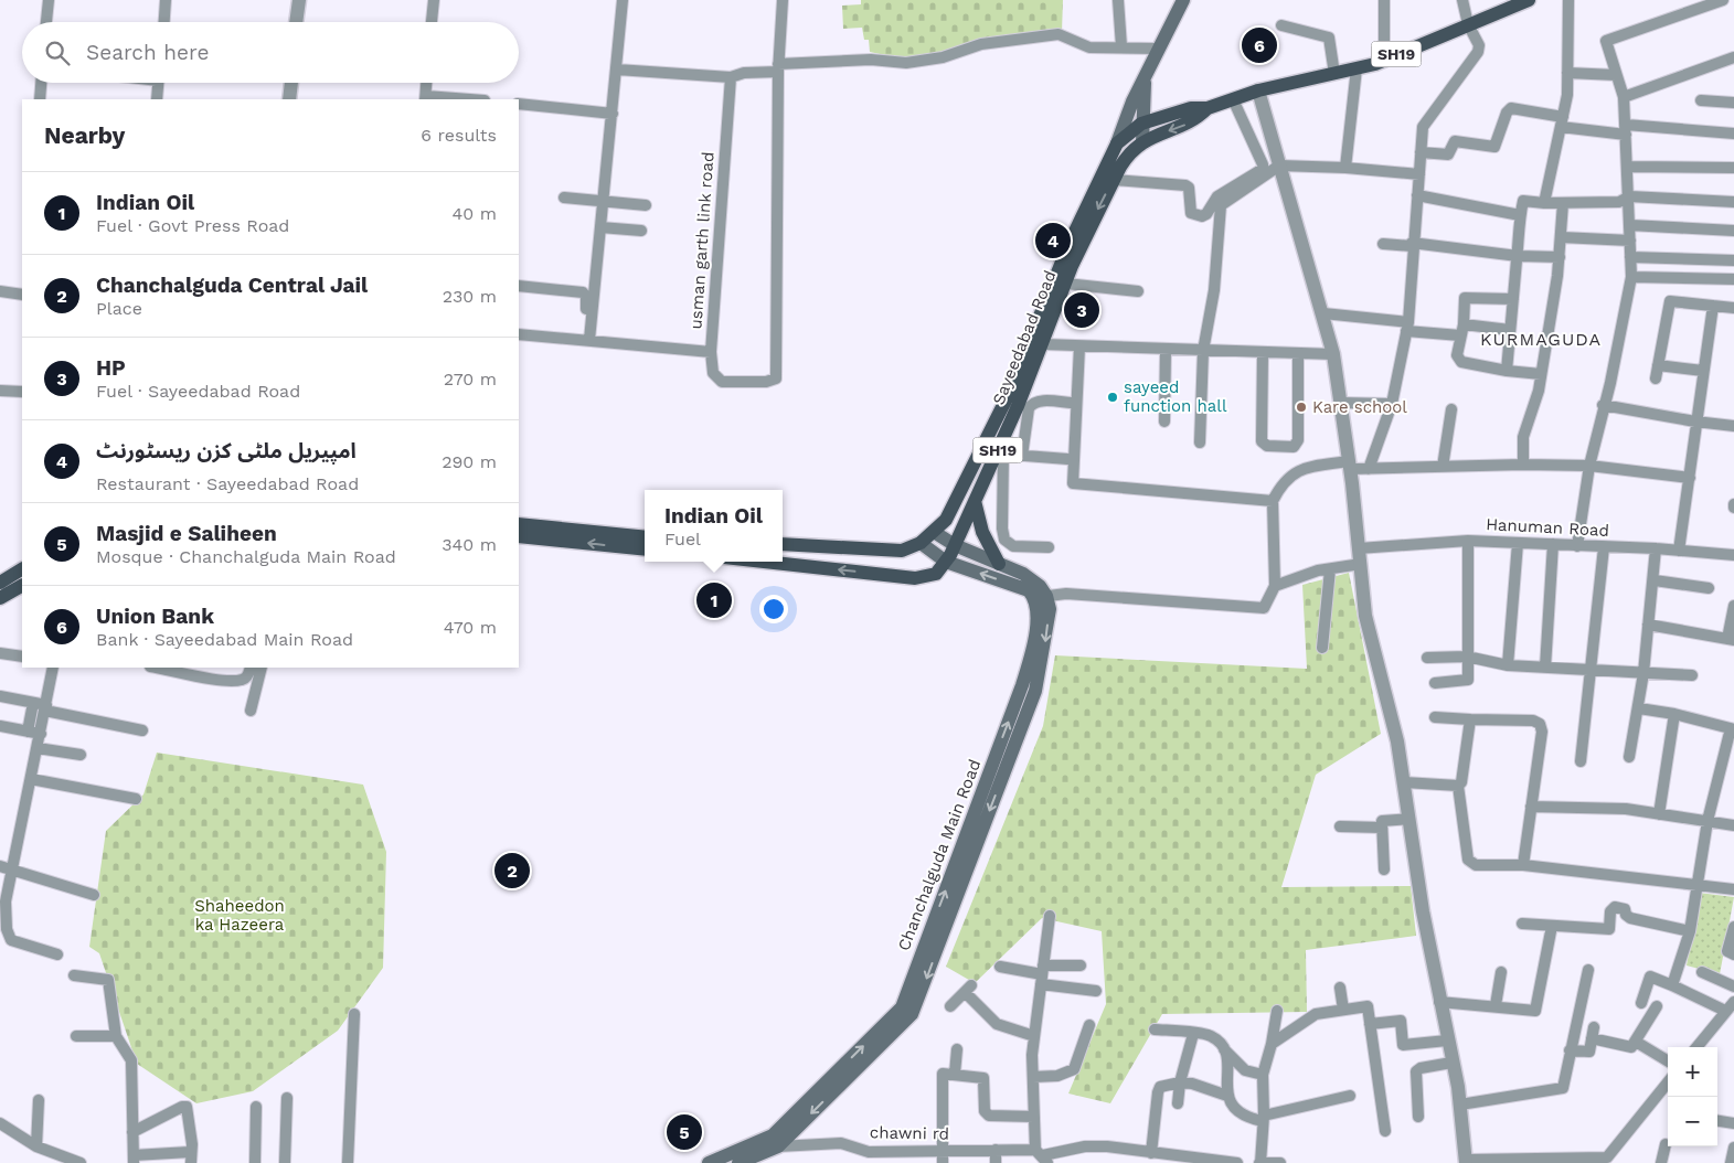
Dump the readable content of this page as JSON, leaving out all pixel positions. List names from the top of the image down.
{
  "streets": {
    "main road": ["SH19", "Sayeedabad Road", "Chanchalguda Main Road"],
    "street": ["usman garth link road", "Hanuman Road", "chawni rd"]
  },
  "crossings": [
    ["SH19", "Sayeedabad Road"],
    ["Chanchalguda Main Road", "chawni rd"]
  ],
  "districts": ["KURMAGUDA"],
  "parks": ["Shaheedon ka Hazeera"],
  "places": ["sayeed function hall", "Kare school"],
  "page": {
    "search": "Search here",
    "pins": [
      "6",
      "4",
      "3",
      "1",
      "2",
      "5"
    ],
    "heading": ["Nearby", "6 results"],
    "list": [
      {
        "mark": "1",
        "name": "Indian Oil",
        "note": "Fuel · Govt Press Road",
        "value": "40 m"
      },
      {
        "mark": "2",
        "name": "Chanchalguda Central Jail",
        "note": "Place",
        "value": "230 m"
      },
      {
        "mark": "3",
        "name": "HP",
        "note": "Fuel · Sayeedabad Road",
        "value": "270 m"
      },
      {
        "mark": "4",
        "name": "امپیریل ملٹی کزن ریسٹورنٹ",
        "note": "Restaurant · Sayeedabad Road",
        "value": "290 m"
      },
      {
        "mark": "5",
        "name": "Masjid e Saliheen",
        "note": "Mosque · Chanchalguda Main Road",
        "value": "340 m"
      },
      {
        "mark": "6",
        "name": "Union Bank",
        "note": "Bank · Sayeedabad Main Road",
        "value": "470 m"
      }
    ],
    "popup": ["Indian Oil", "Fuel"],
    "map_buttons": ["+", "−"]
  }
}
